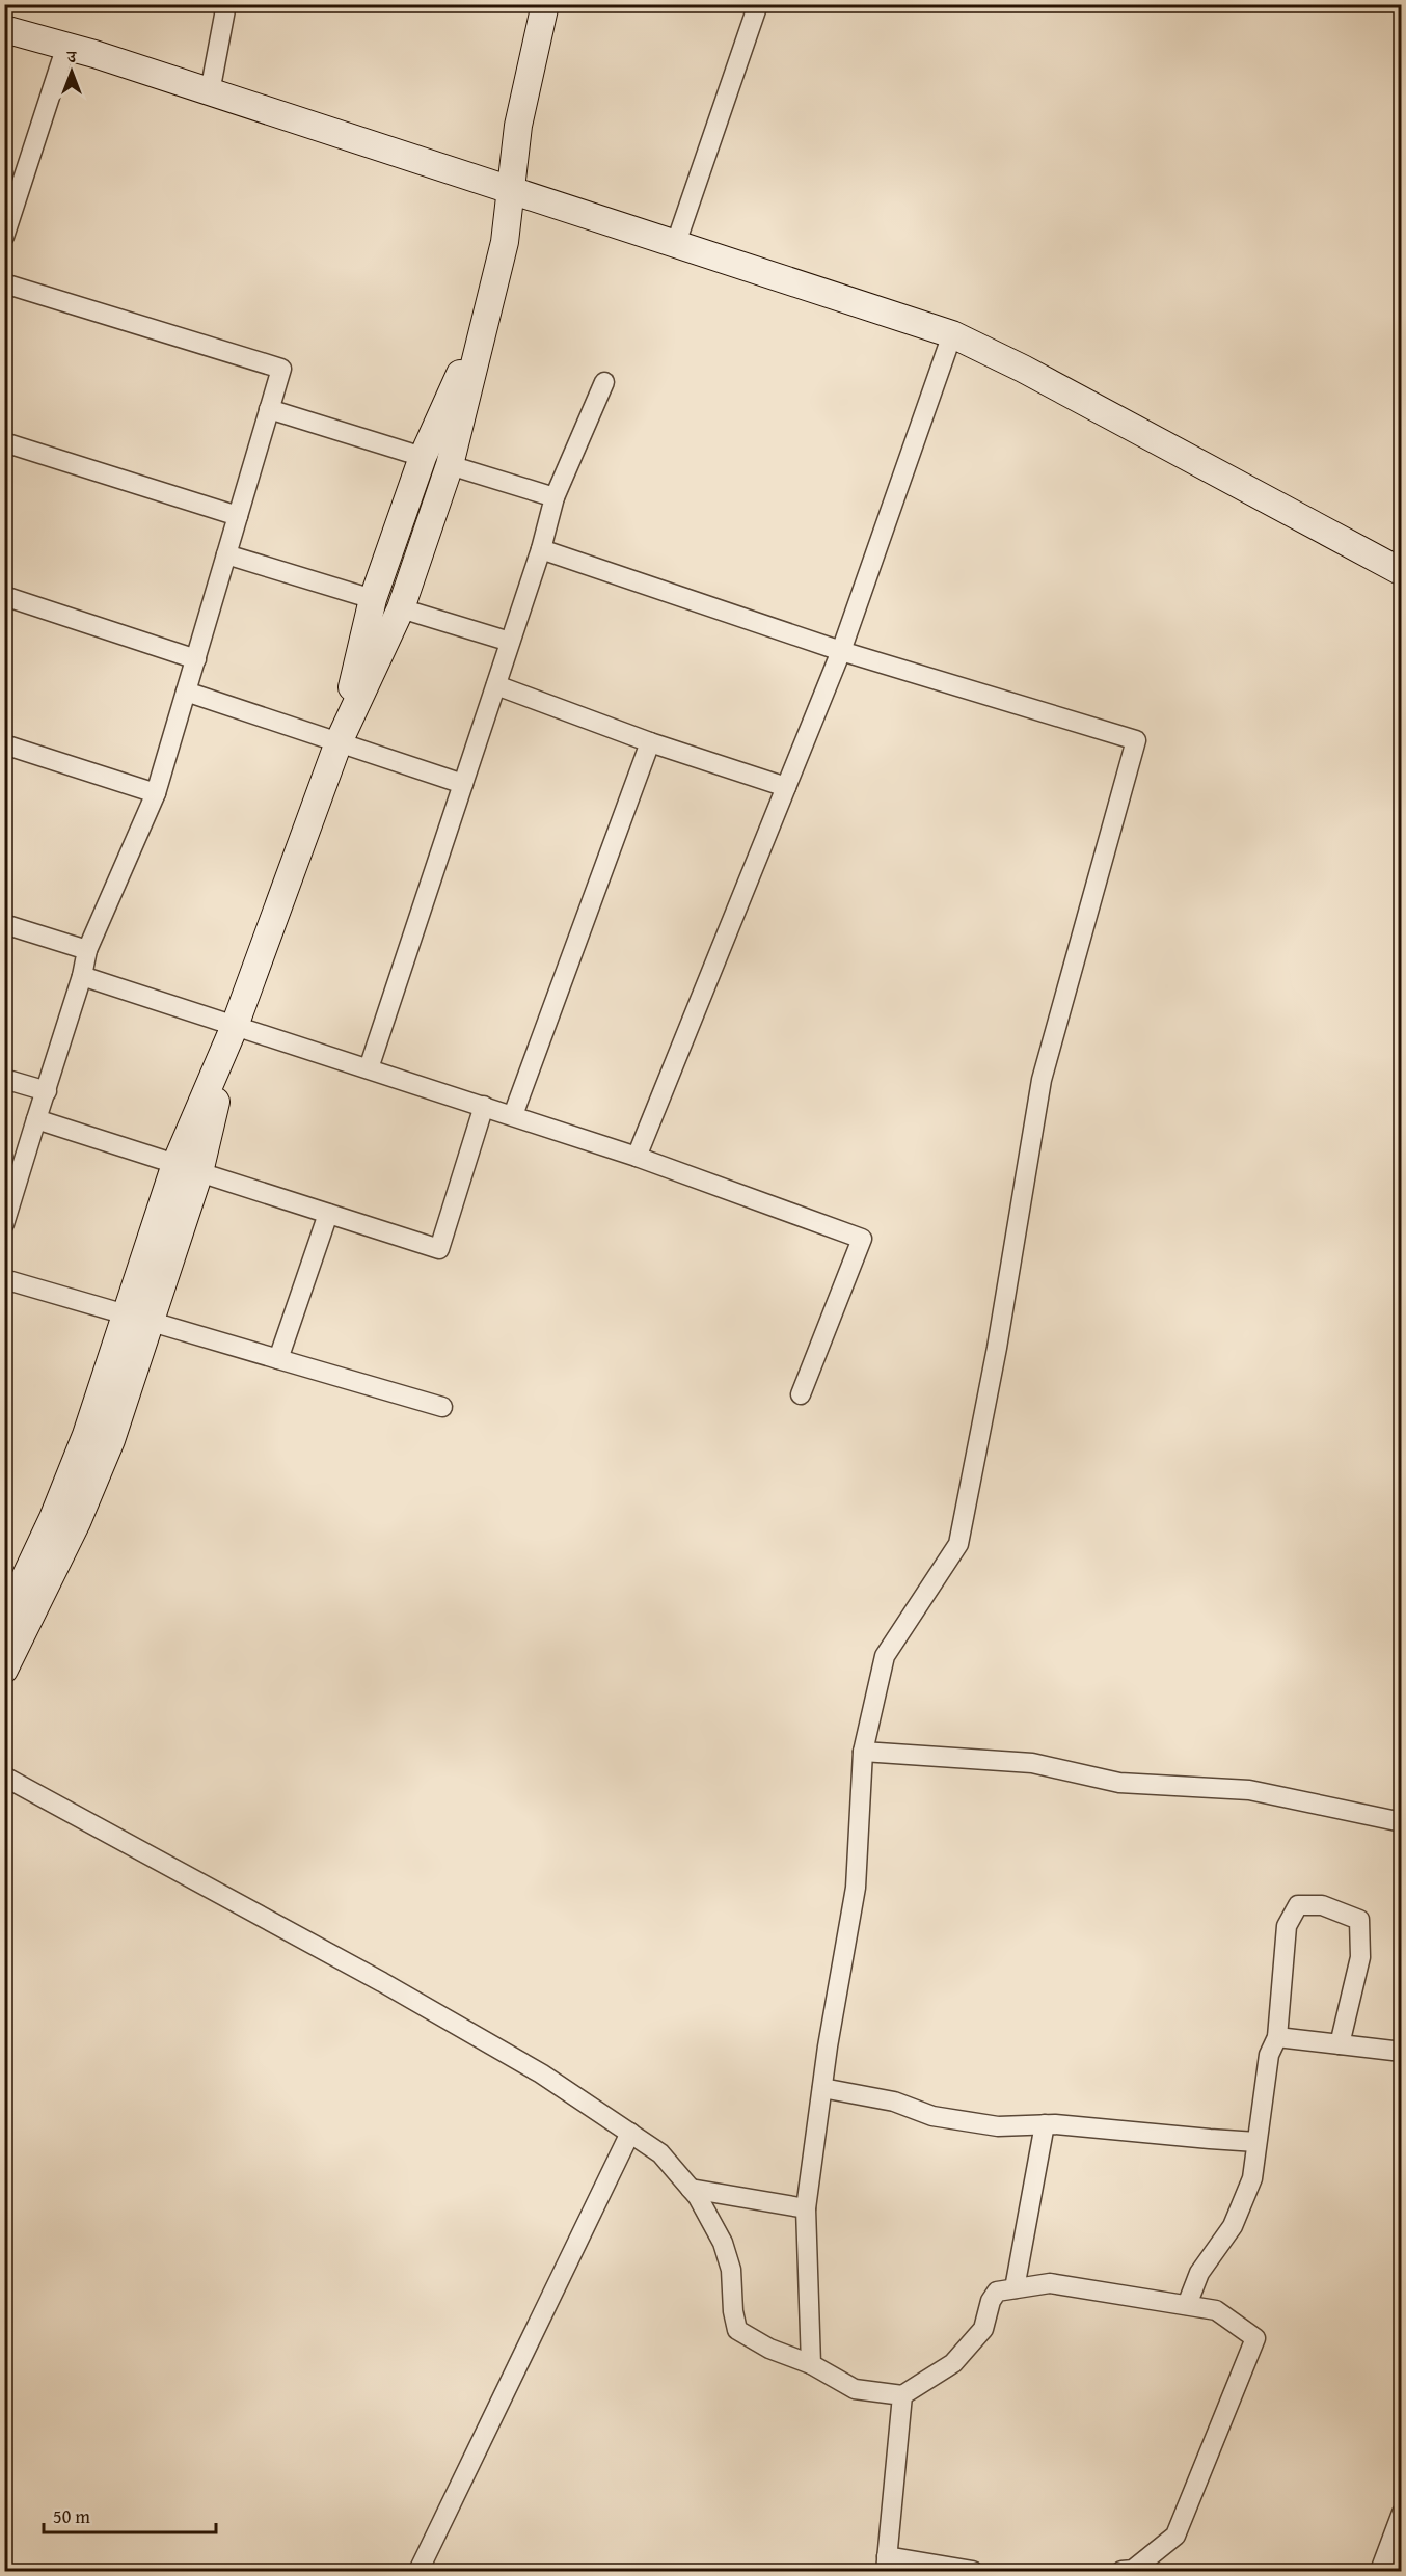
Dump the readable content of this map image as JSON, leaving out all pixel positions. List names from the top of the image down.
{
  "scale_bar": "50 m",
  "north": "top"
}
